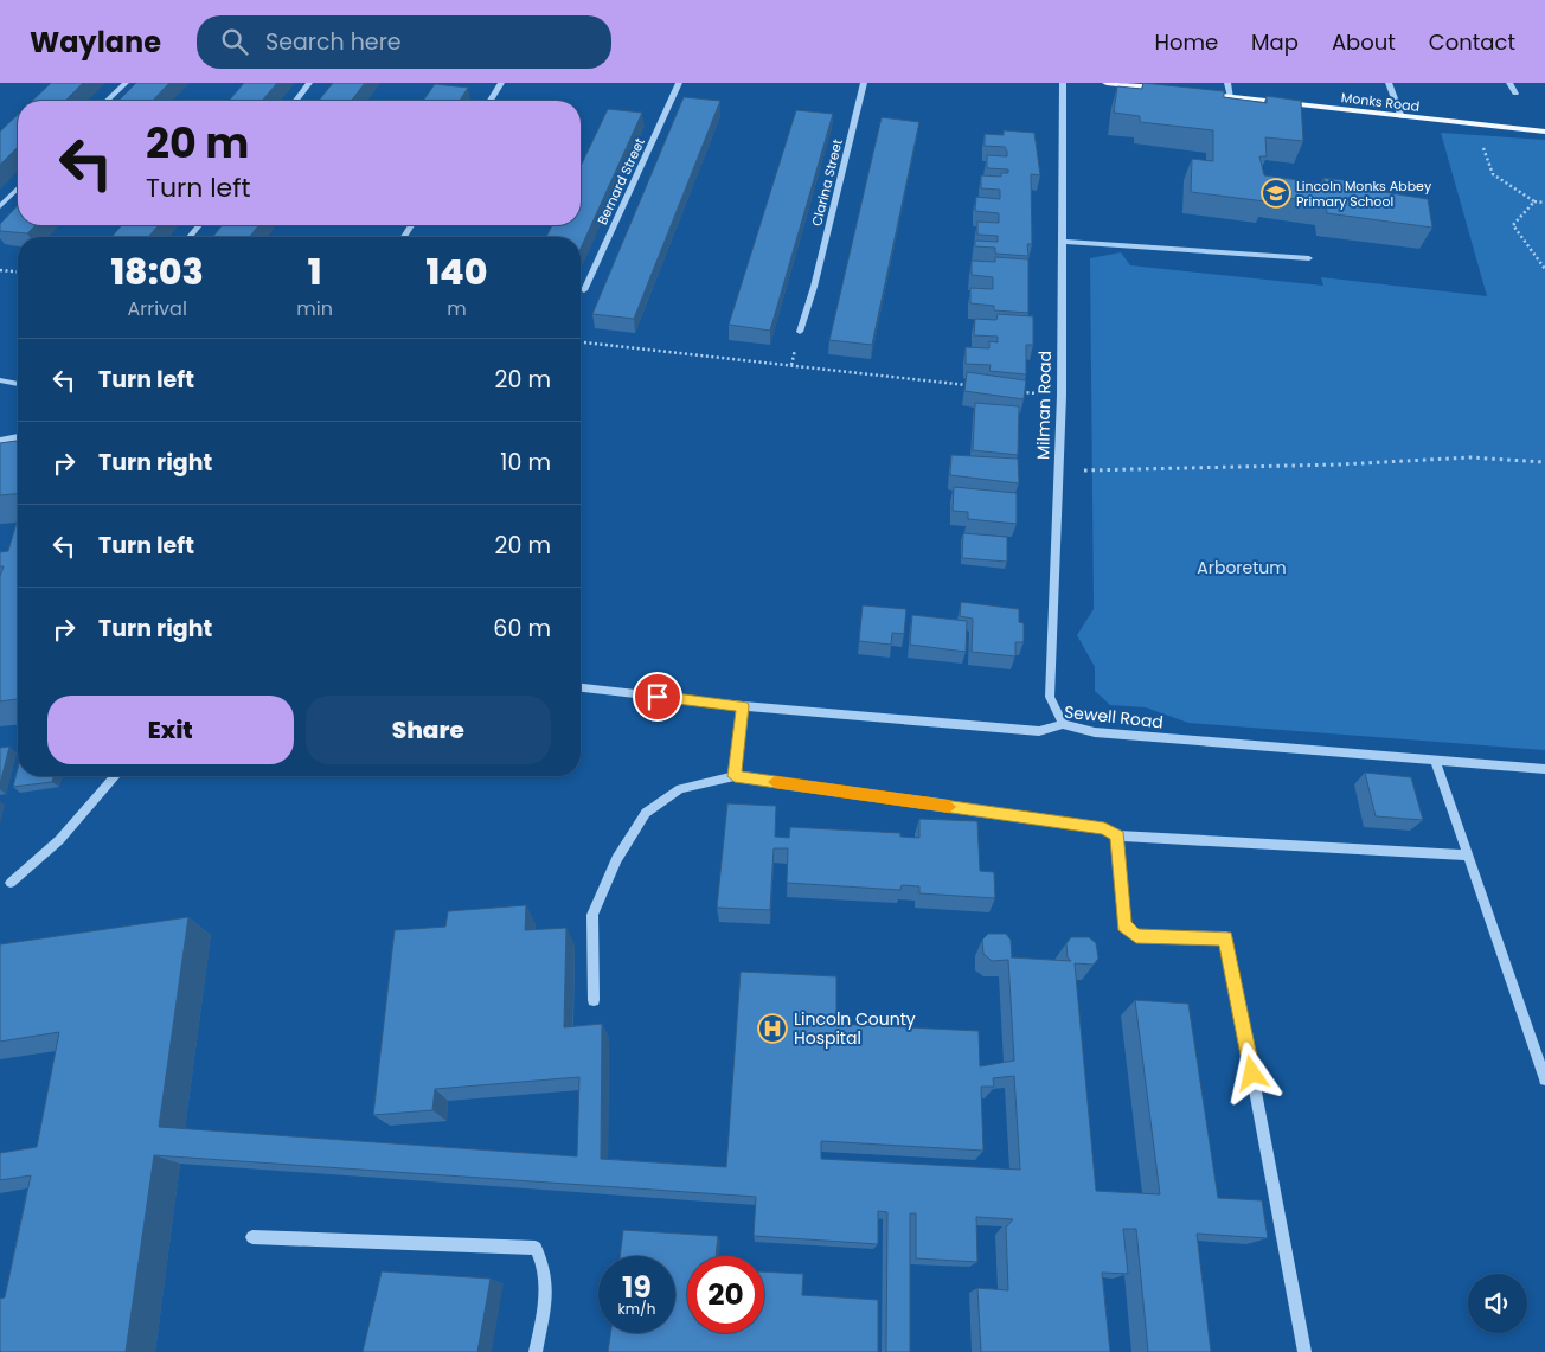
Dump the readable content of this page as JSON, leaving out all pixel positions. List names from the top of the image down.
{
  "streets": {
    "main road": ["Monks Road"],
    "street": [
      "Bernard Street",
      "Clarina Street",
      "Milman Road",
      "Sewell Road"
    ]
  },
  "crossings": [
    ["Milman Road", "Sewell Road"]
  ],
  "parks": ["Arboretum"],
  "places": {
    "school or university": ["Lincoln Monks Abbey Primary School"],
    "hospital": ["Lincoln County Hospital"]
  },
  "page": {
    "header": "Waylane",
    "search": "Search here",
    "nav": [
      "Home",
      "Map",
      "About",
      "Contact"
    ],
    "turn": ["20 m", "Turn left"],
    "eta": [
      "18:03",
      "Arrival",
      "1",
      "min",
      "140",
      "m"
    ],
    "list": [
      {
        "name": "Turn left",
        "value": "20 m"
      },
      {
        "name": "Turn right",
        "value": "10 m"
      },
      {
        "name": "Turn left",
        "value": "20 m"
      },
      {
        "name": "Turn right",
        "value": "60 m"
      }
    ],
    "buttons": ["Exit", "Share"],
    "speed": "19 km/h",
    "limit": "20"
  }
}
